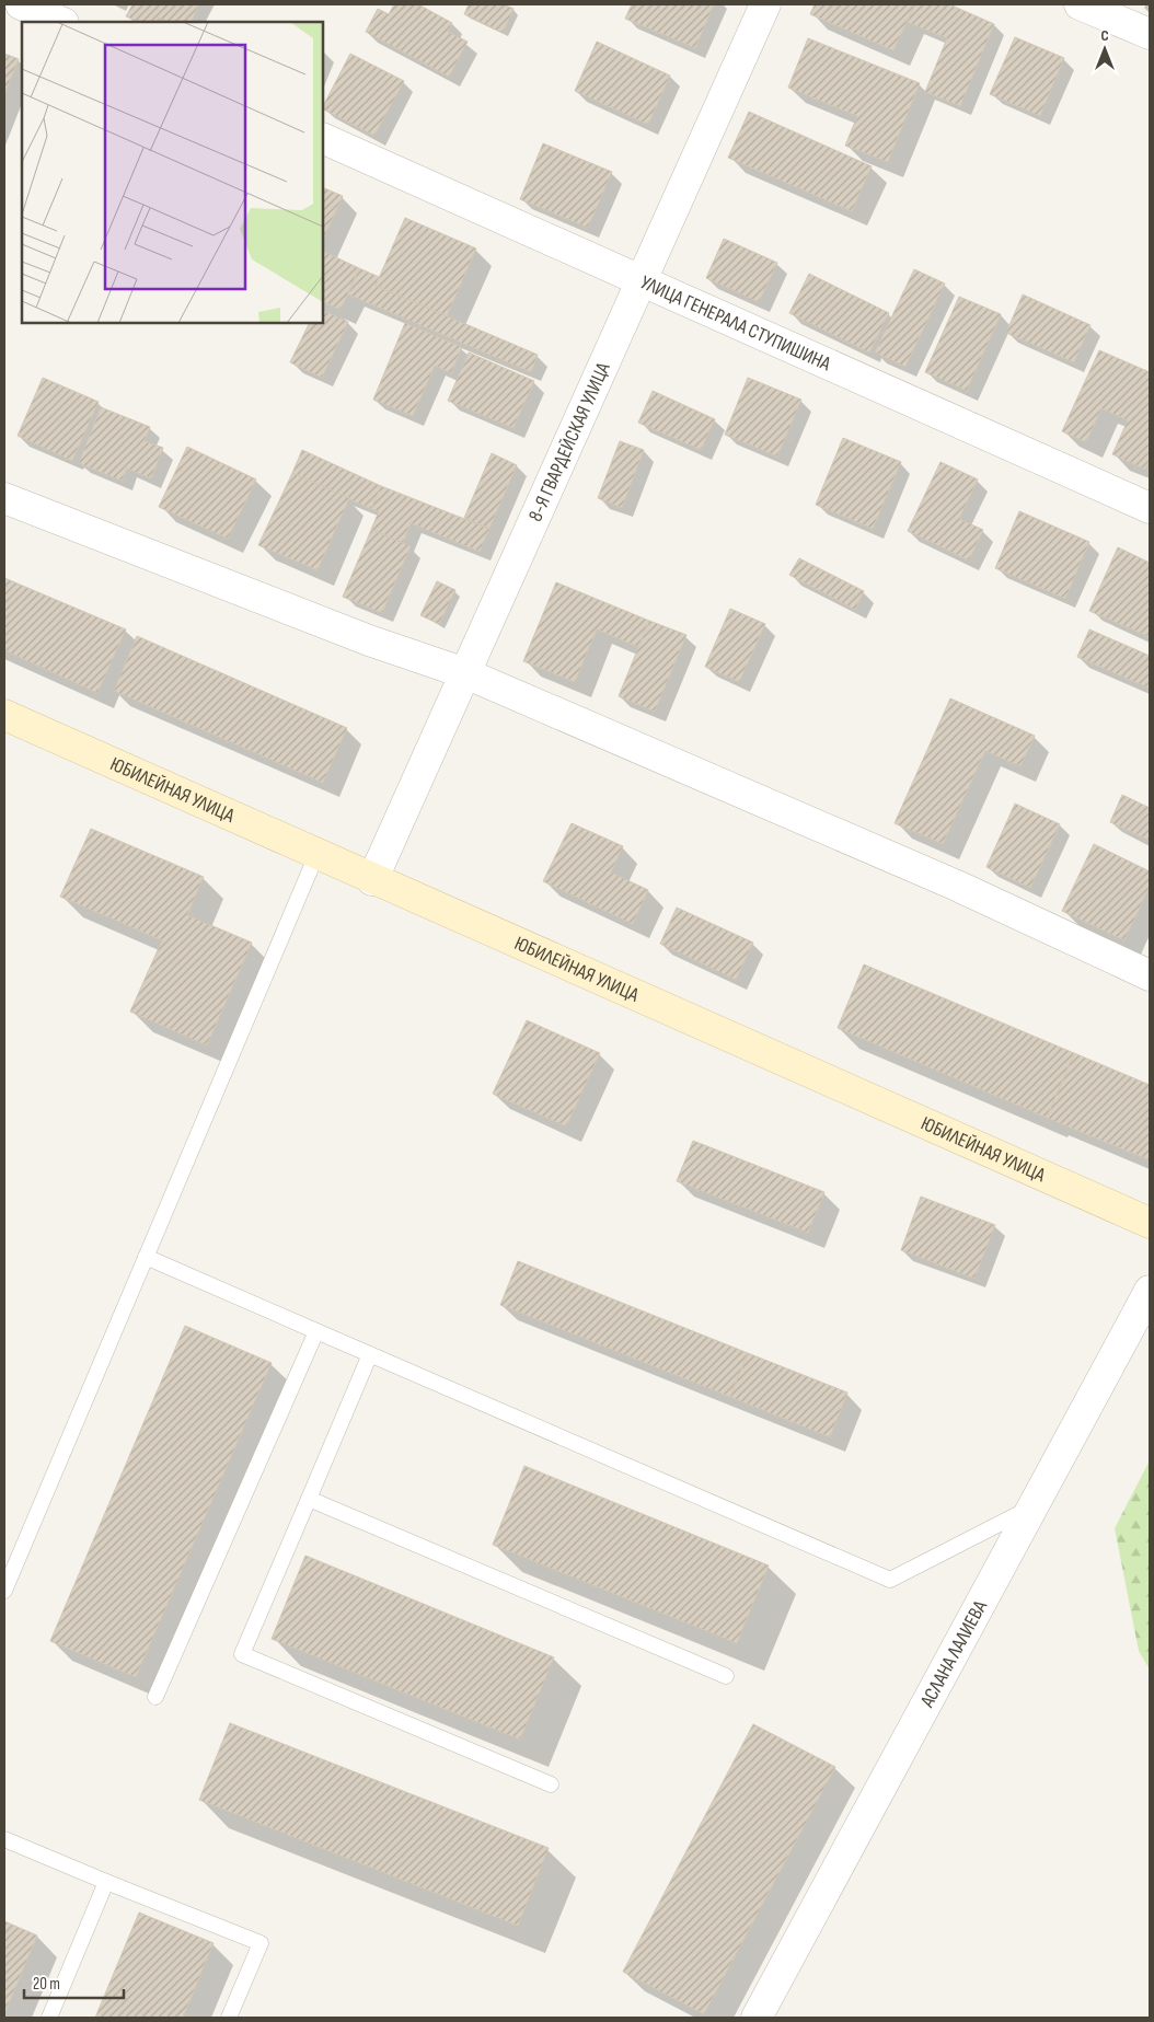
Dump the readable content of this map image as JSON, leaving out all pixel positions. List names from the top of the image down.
{
  "streets": {
    "main road": ["ЮБИЛЕЙНАЯ УЛИЦА"],
    "street": ["УЛИЦА ГЕНЕРАЛА СТУПИШИНА", "8-Я ГВАРДЕЙСКАЯ УЛИЦА", "АСЛАНА ЛАЛИЕВА"]
  },
  "crossings": [
    ["УЛИЦА ГЕНЕРАЛА СТУПИШИНА", "8-Я ГВАРДЕЙСКАЯ УЛИЦА"],
    ["8-Я ГВАРДЕЙСКАЯ УЛИЦА", "ЮБИЛЕЙНАЯ УЛИЦА"]
  ],
  "scale_bar": "20 m",
  "north": "top"
}
